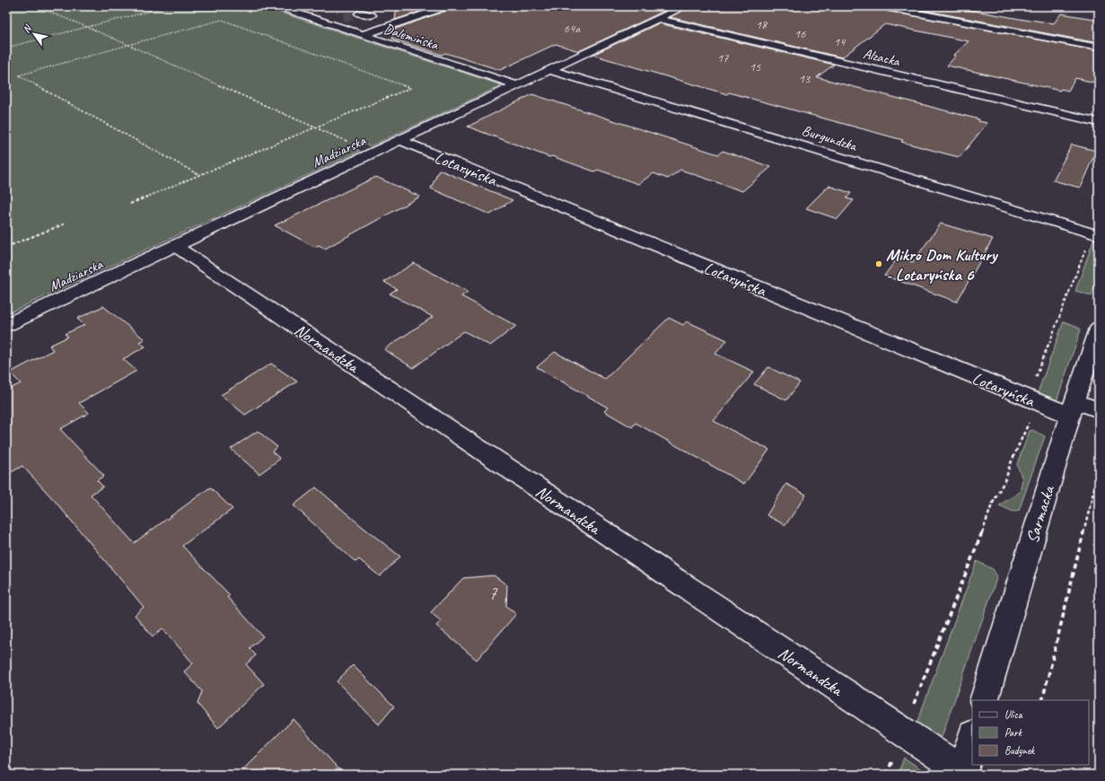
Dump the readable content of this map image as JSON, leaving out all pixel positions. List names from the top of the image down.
{
  "streets": {
    "street": [
      "Dalemińska",
      "Alzacka",
      "Burgundzka",
      "Madziarska",
      "Lotaryńska",
      "Normandzka",
      "Sarmacka"
    ]
  },
  "crossings": [
    ["Dalemińska", "Madziarska"],
    ["Alzacka", "Madziarska"],
    ["Burgundzka", "Madziarska"],
    ["Madziarska", "Lotaryńska"],
    ["Madziarska", "Normandzka"],
    ["Lotaryńska", "Sarmacka"]
  ],
  "places": ["Mikro Dom Kultury - Lotaryńska 6"],
  "house_numbers": [
    "18",
    "64a",
    "16",
    "14",
    "17",
    "15",
    "13",
    "7"
  ],
  "legend": ["Ulica", "Park", "Budynek"],
  "north": "top left"
}
